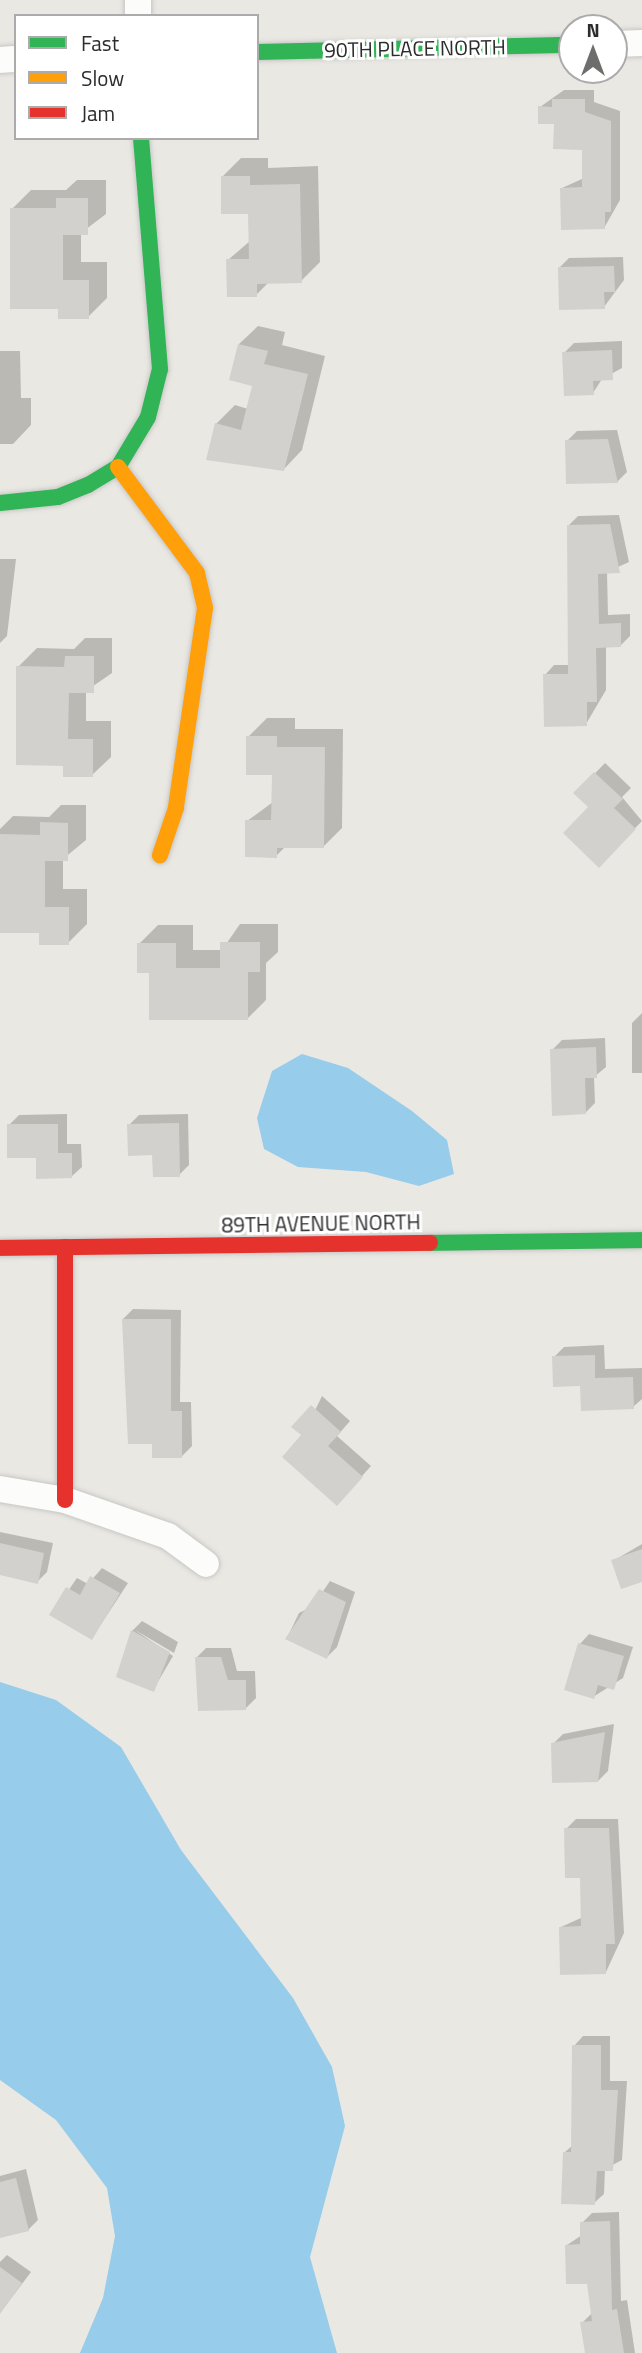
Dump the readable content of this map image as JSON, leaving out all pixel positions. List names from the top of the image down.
{
  "streets": {
    "street": ["90TH PLACE NORTH", "89TH AVENUE NORTH"]
  },
  "legend": ["Fast", "Slow", "Jam"],
  "north": "top"
}
